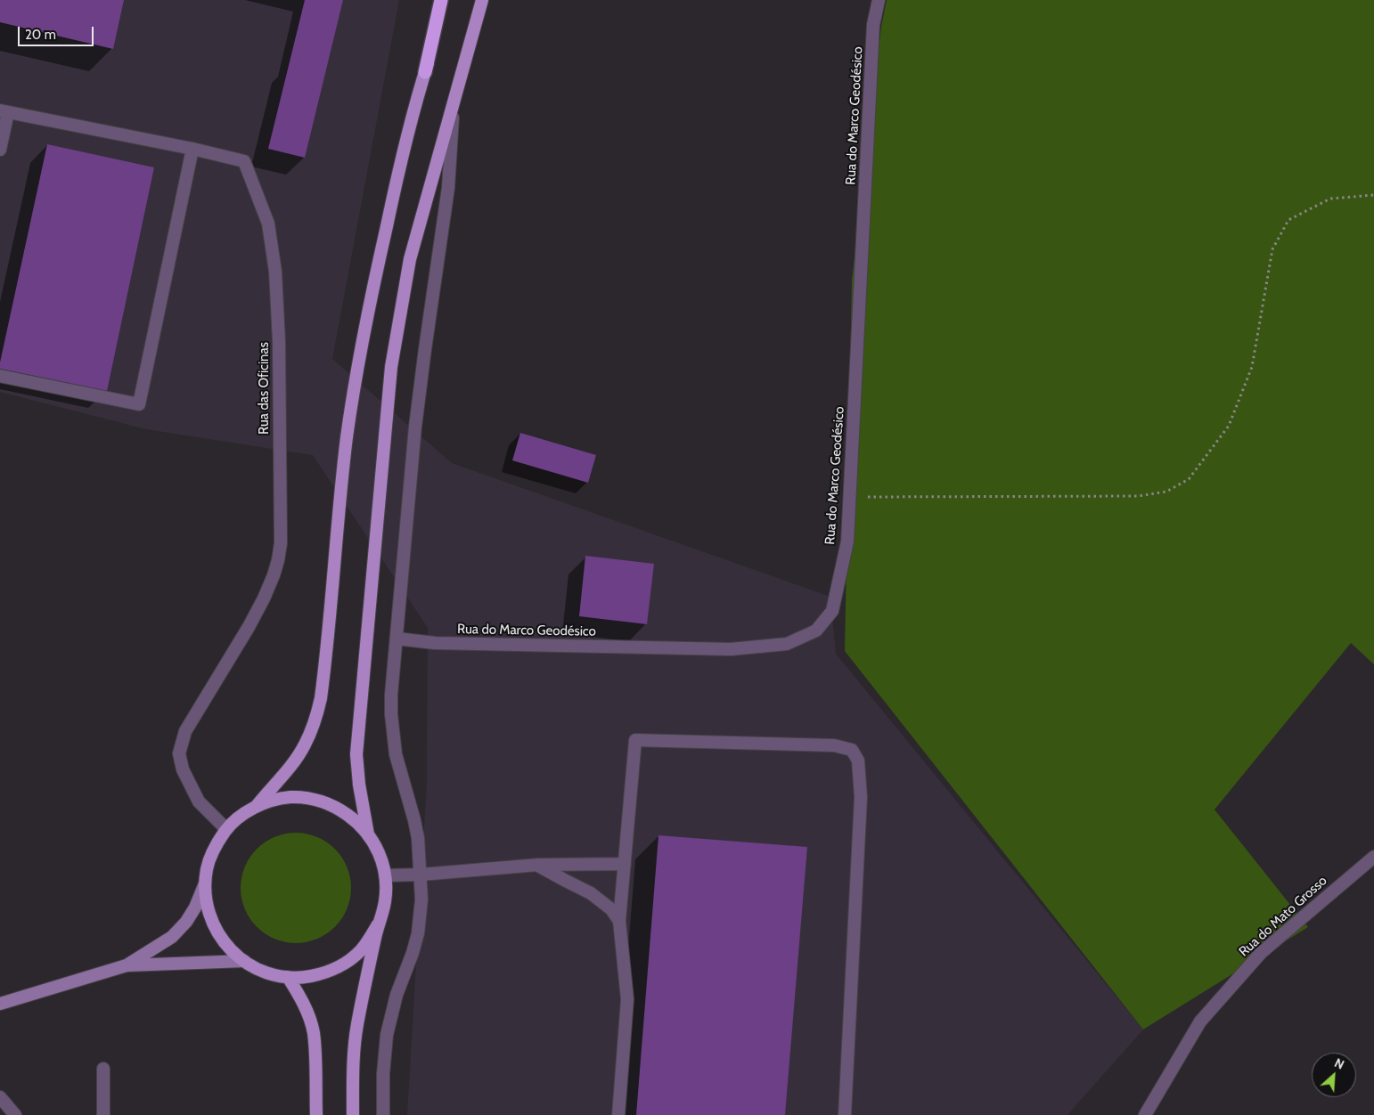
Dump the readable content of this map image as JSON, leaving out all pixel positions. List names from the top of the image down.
{
  "streets": {
    "street": ["Rua do Marco Geodésico", "Rua das Oficinas", "Rua do Mato Grosso"]
  },
  "scale_bar": "20 m",
  "north": "top right"
}
